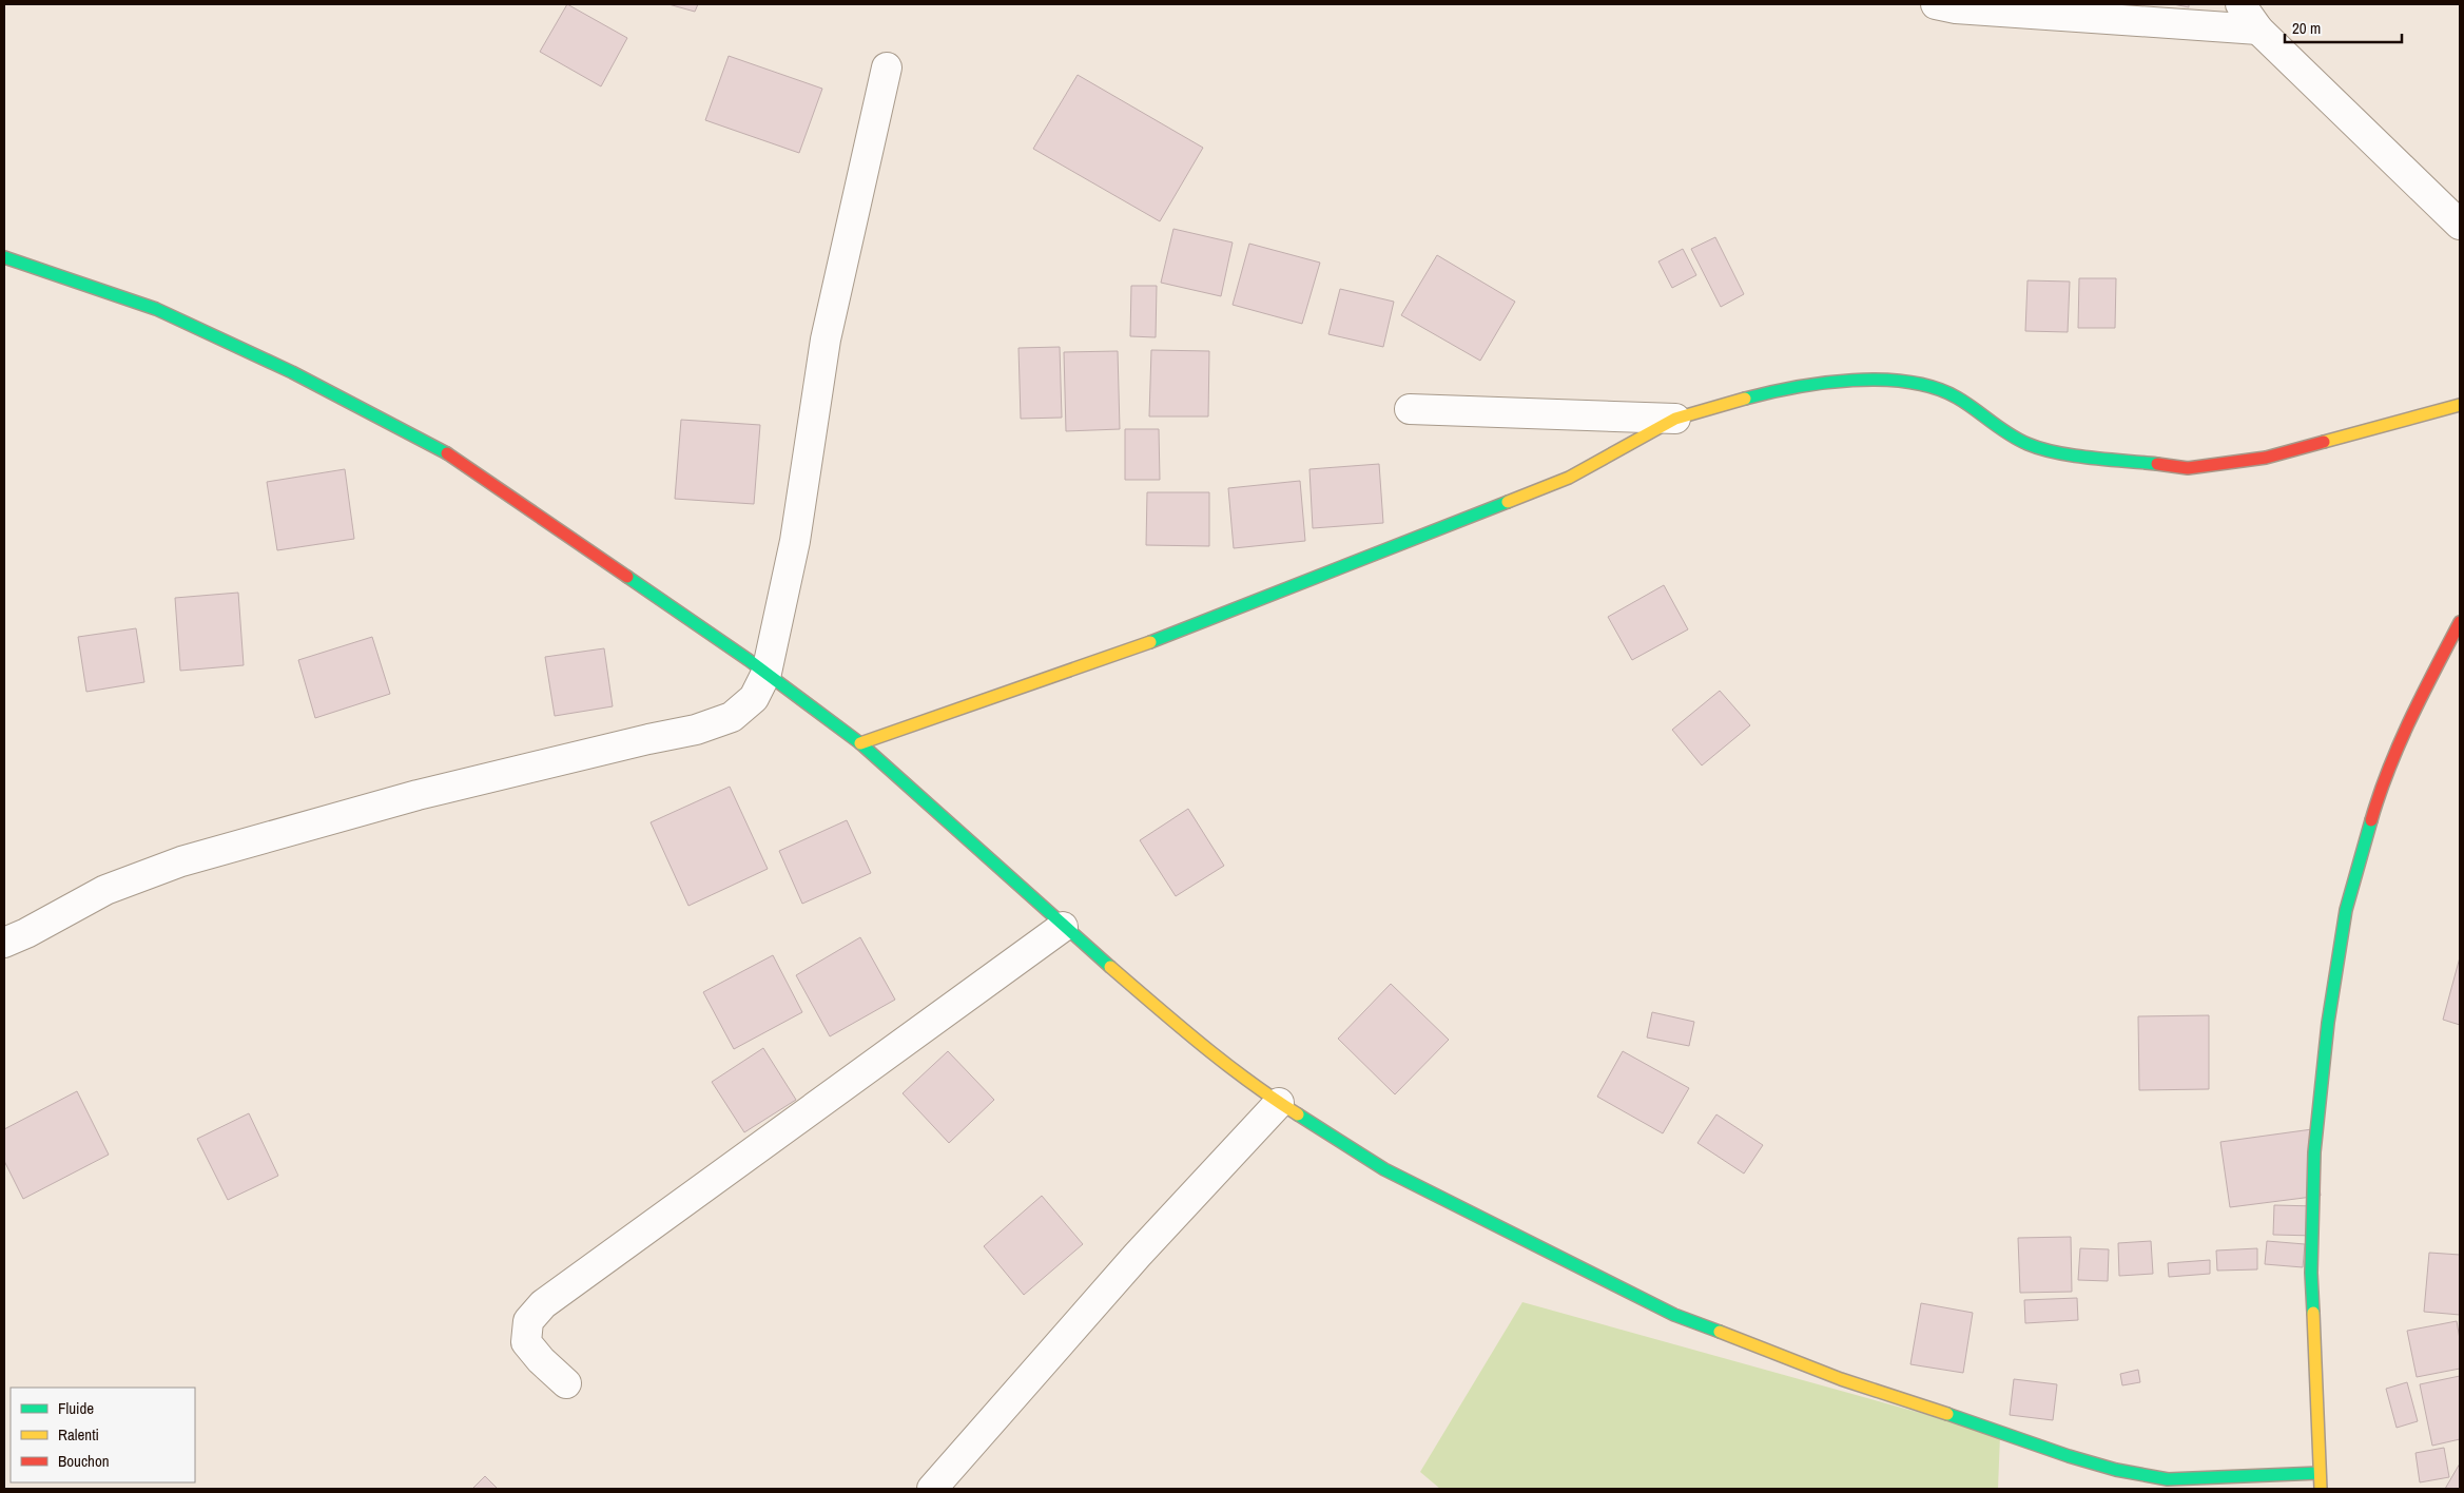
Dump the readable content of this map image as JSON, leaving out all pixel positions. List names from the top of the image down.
{
  "legend": ["Fluide", "Ralenti", "Bouchon"],
  "scale_bar": "20 m"
}
